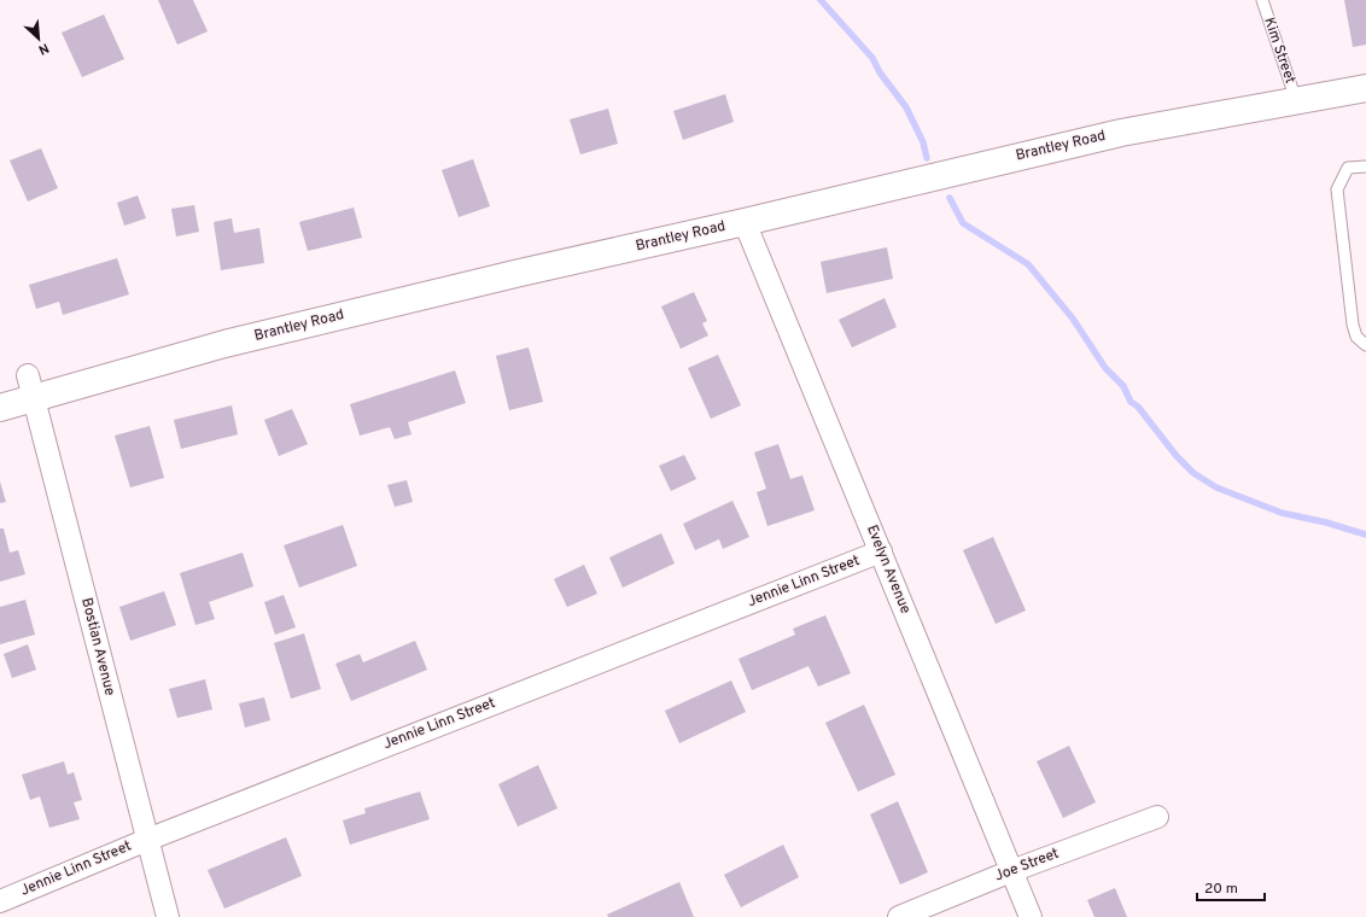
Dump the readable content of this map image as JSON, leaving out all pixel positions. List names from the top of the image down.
{
  "streets": {
    "street": [
      "Brantley Road",
      "Evelyn Avenue",
      "Jennie Linn Street",
      "Bostian Avenue",
      "Joe Street"
    ],
    "lane": ["Kim Street"]
  },
  "crossings": [
    ["Kim Street", "Brantley Road"],
    ["Brantley Road", "Evelyn Avenue"],
    ["Brantley Road", "Bostian Avenue"],
    ["Evelyn Avenue", "Jennie Linn Street"],
    ["Evelyn Avenue", "Joe Street"],
    ["Jennie Linn Street", "Bostian Avenue"]
  ],
  "scale_bar": "20 m",
  "north": "bottom right"
}
